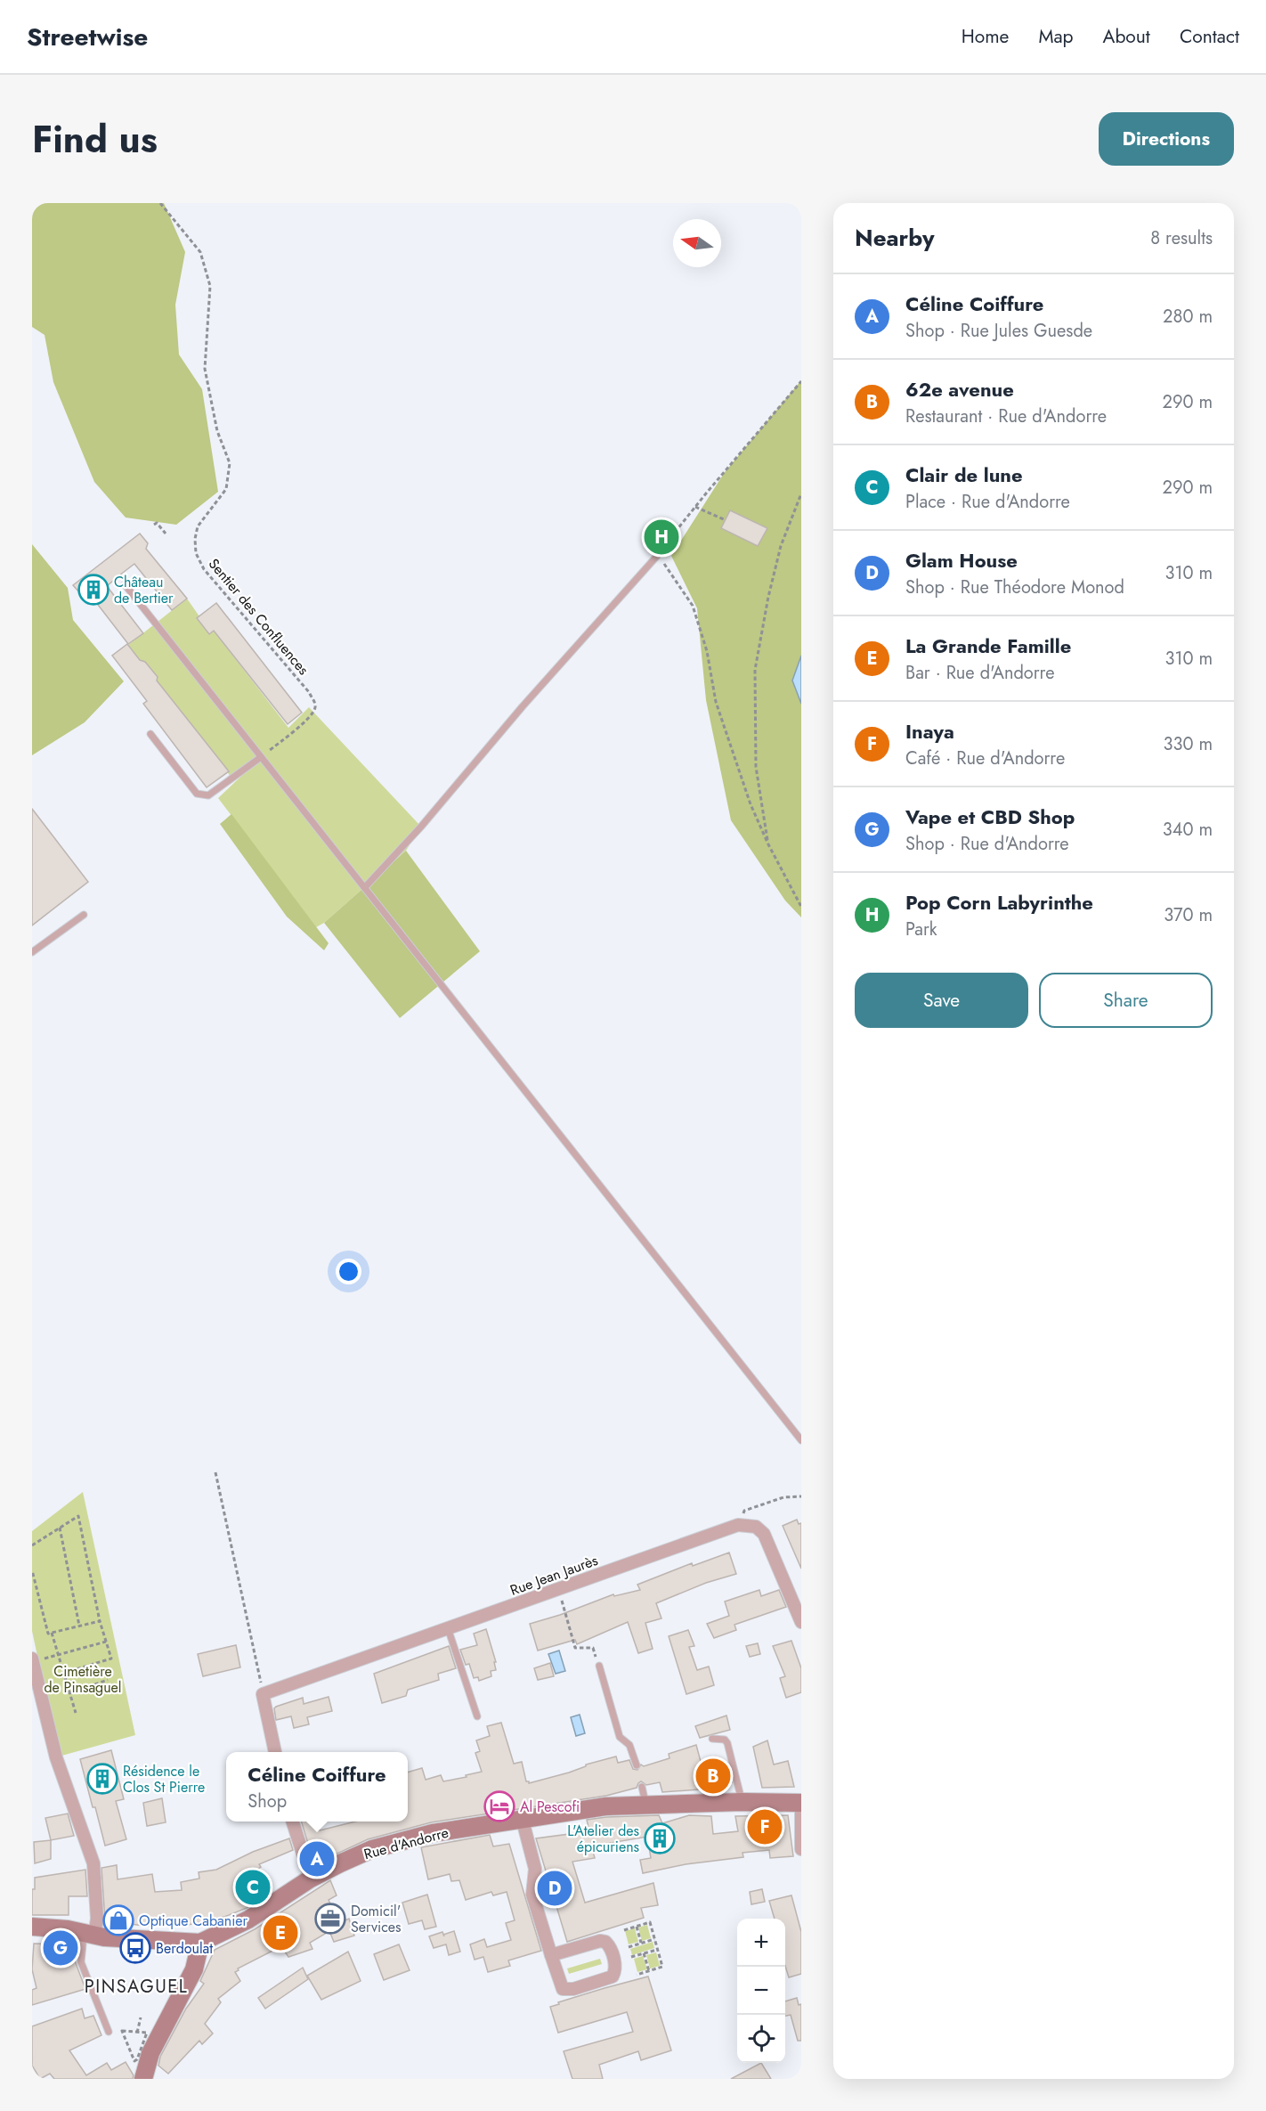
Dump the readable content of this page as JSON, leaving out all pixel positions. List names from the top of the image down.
{
  "streets": {
    "main road": ["Rue d'Andorre"],
    "street": ["Rue Jean Jaurès"],
    "path": ["Sentier des Confluences"]
  },
  "districts": ["PINSAGUEL"],
  "parks": ["Cimetière de Pinsaguel"],
  "places": {
    "building": ["Château de Bertier", "Résidence le Clos St Pierre", "L'Atelier des épicuriens"],
    "hotel": ["Al Pescofi"],
    "office": ["Domicil' Services"],
    "shop": ["Optique Cabanier"],
    "bus stop": ["Berdoulat"]
  },
  "north": "left",
  "page": {
    "header": "Streetwise",
    "nav": [
      "Home",
      "Map",
      "About",
      "Contact"
    ],
    "title": "Find us",
    "buttons": [
      "Directions",
      ["Save", "Share"]
    ],
    "heading": ["Nearby", "8 results"],
    "list": [
      {
        "mark": "A",
        "name": "Céline Coiffure",
        "note": "Shop · Rue Jules Guesde",
        "value": "280 m"
      },
      {
        "mark": "B",
        "name": "62e avenue",
        "note": "Restaurant · Rue d'Andorre",
        "value": "290 m"
      },
      {
        "mark": "C",
        "name": "Clair de lune",
        "note": "Place · Rue d'Andorre",
        "value": "290 m"
      },
      {
        "mark": "D",
        "name": "Glam House",
        "note": "Shop · Rue Théodore Monod",
        "value": "310 m"
      },
      {
        "mark": "E",
        "name": "La Grande Famille",
        "note": "Bar · Rue d'Andorre",
        "value": "310 m"
      },
      {
        "mark": "F",
        "name": "Inaya",
        "note": "Café · Rue d'Andorre",
        "value": "330 m"
      },
      {
        "mark": "G",
        "name": "Vape et CBD Shop",
        "note": "Shop · Rue d'Andorre",
        "value": "340 m"
      },
      {
        "mark": "H",
        "name": "Pop Corn Labyrinthe",
        "note": "Park",
        "value": "370 m"
      }
    ],
    "pins": [
      "H",
      "B",
      "F",
      "A",
      "C",
      "D",
      "E",
      "G"
    ],
    "popup": ["Céline Coiffure", "Shop"],
    "map_buttons": ["+", "−"]
  }
}
